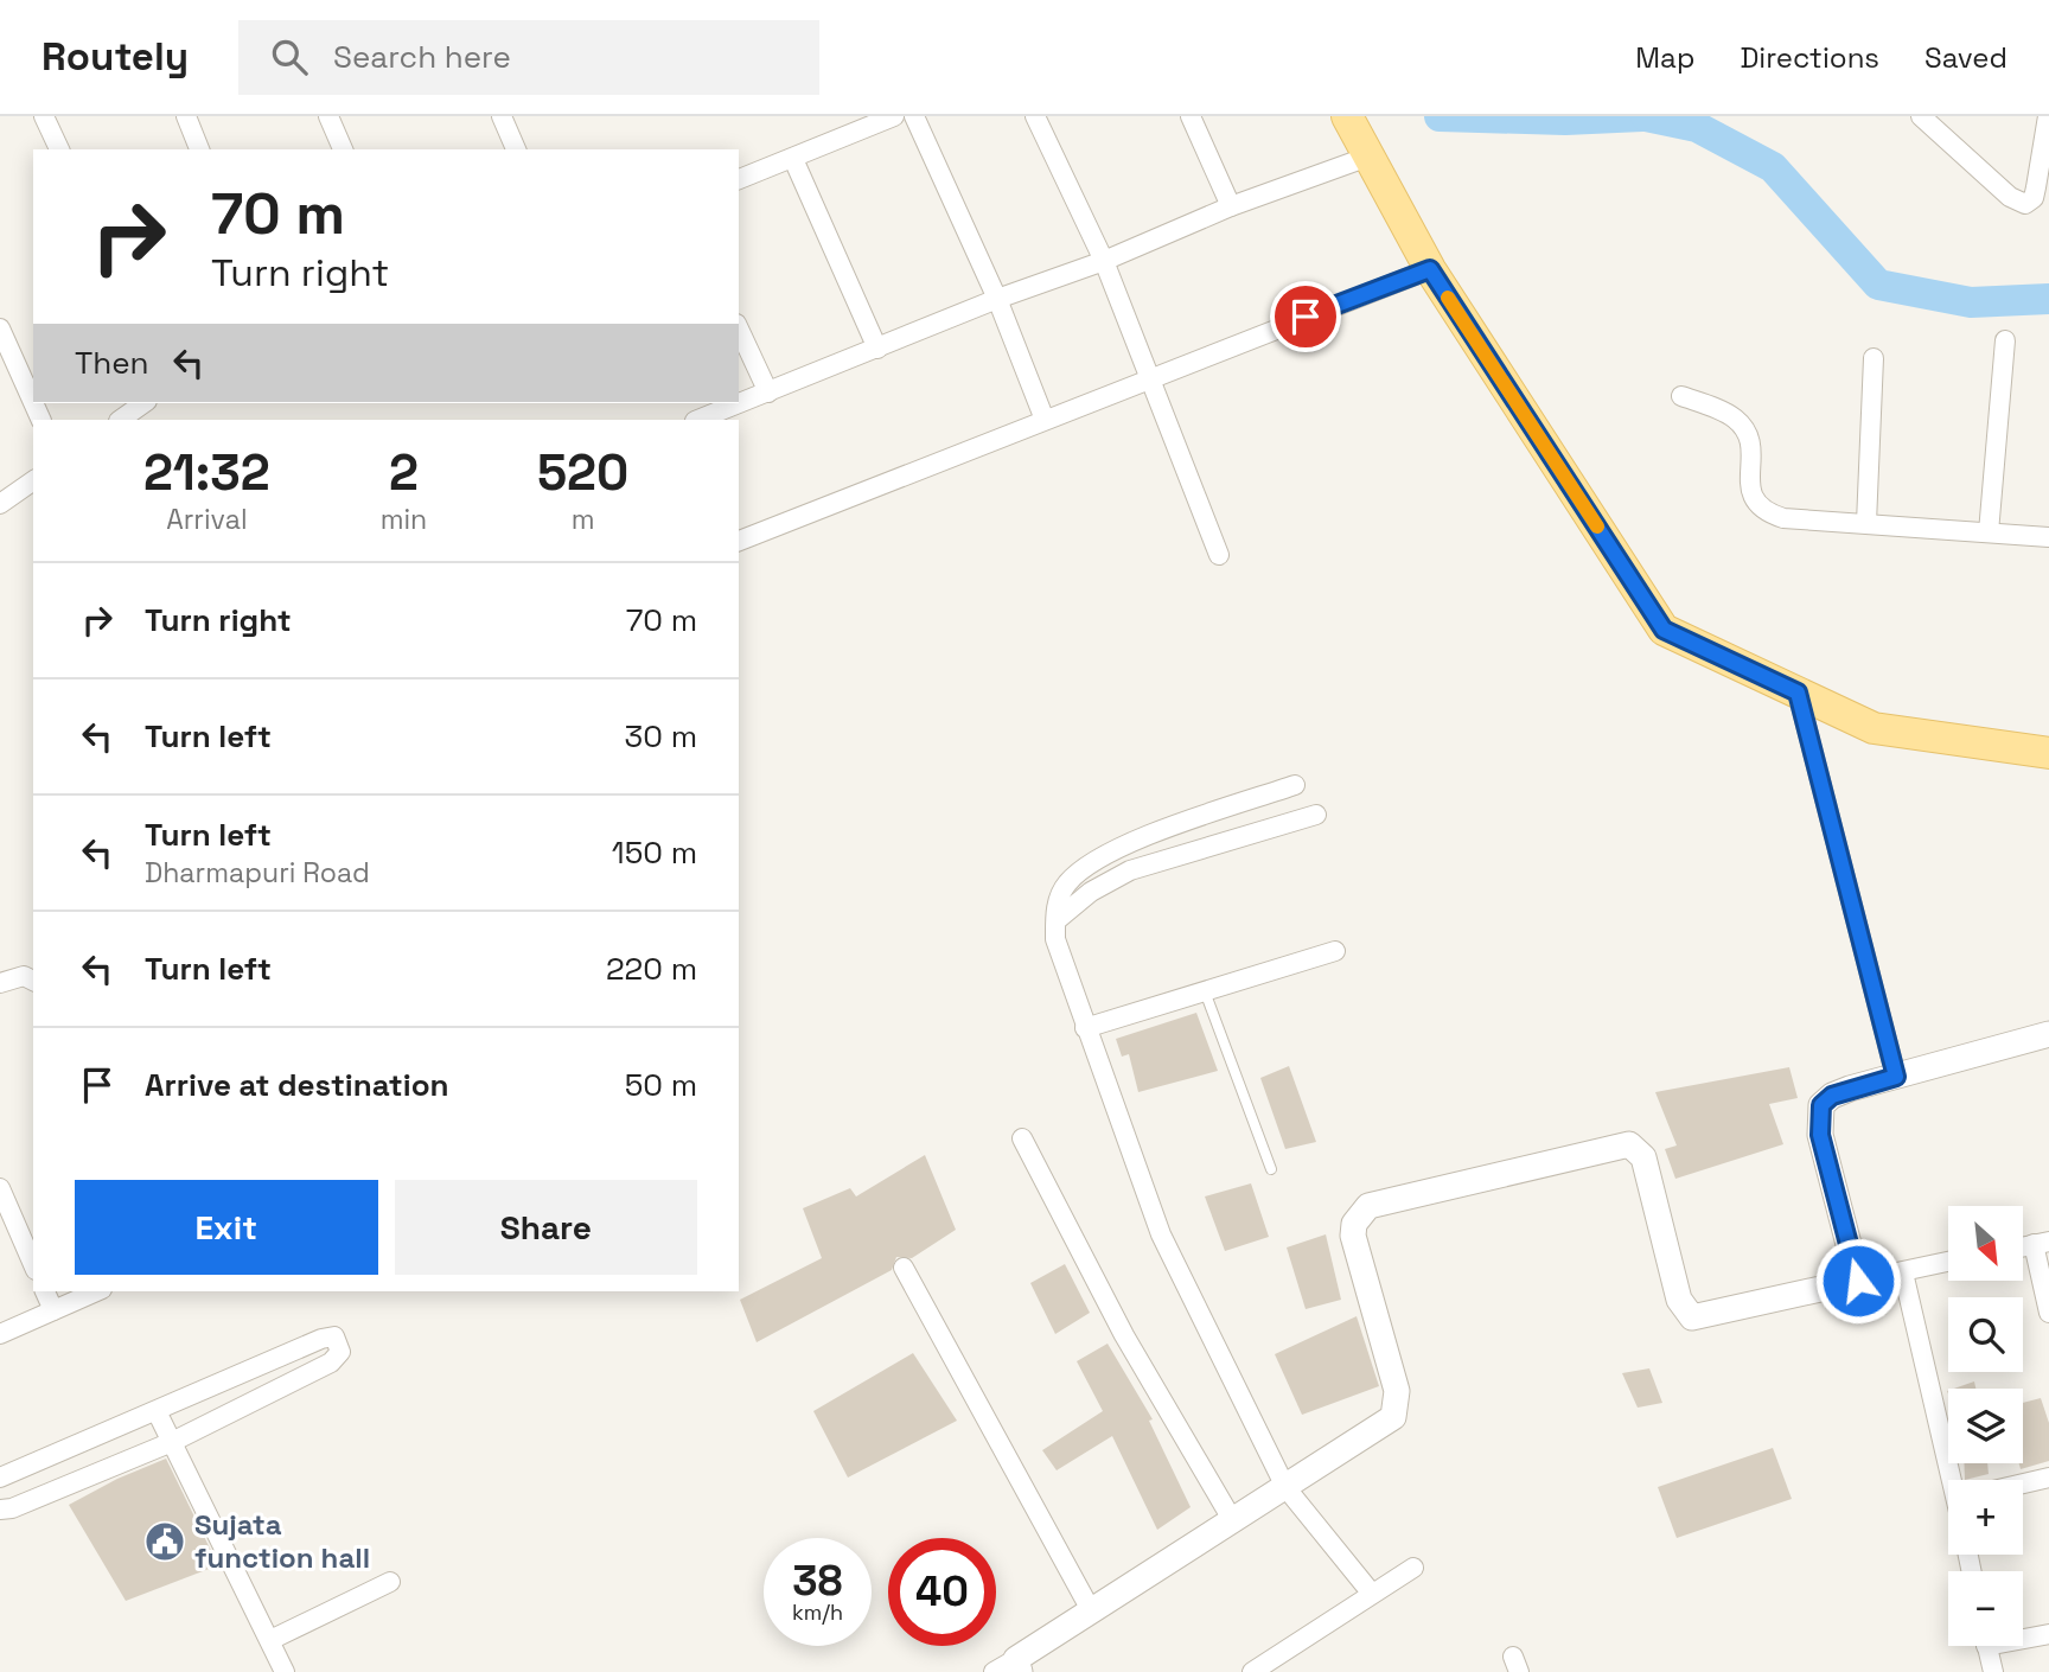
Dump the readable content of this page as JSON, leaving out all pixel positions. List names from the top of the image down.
{
  "places": {
    "public building": ["Sujata function hall"]
  },
  "north": "bottom right",
  "page": {
    "header": "Routely",
    "search": "Search here",
    "nav": ["Map", "Directions", "Saved"],
    "turn": ["70 m", "Turn right"],
    "then": "Then",
    "eta": [
      "21:32",
      "Arrival",
      "2",
      "min",
      "520",
      "m"
    ],
    "list": [
      {
        "name": "Turn right",
        "value": "70 m"
      },
      {
        "name": "Turn left",
        "value": "30 m"
      },
      {
        "name": "Turn left",
        "note": "Dharmapuri Road",
        "value": "150 m"
      },
      {
        "name": "Turn left",
        "value": "220 m"
      },
      {
        "name": "Arrive at destination",
        "value": "50 m"
      }
    ],
    "buttons": ["Exit", "Share"],
    "map_buttons": ["+", "−"],
    "speed": "38 km/h",
    "limit": "40"
  }
}
